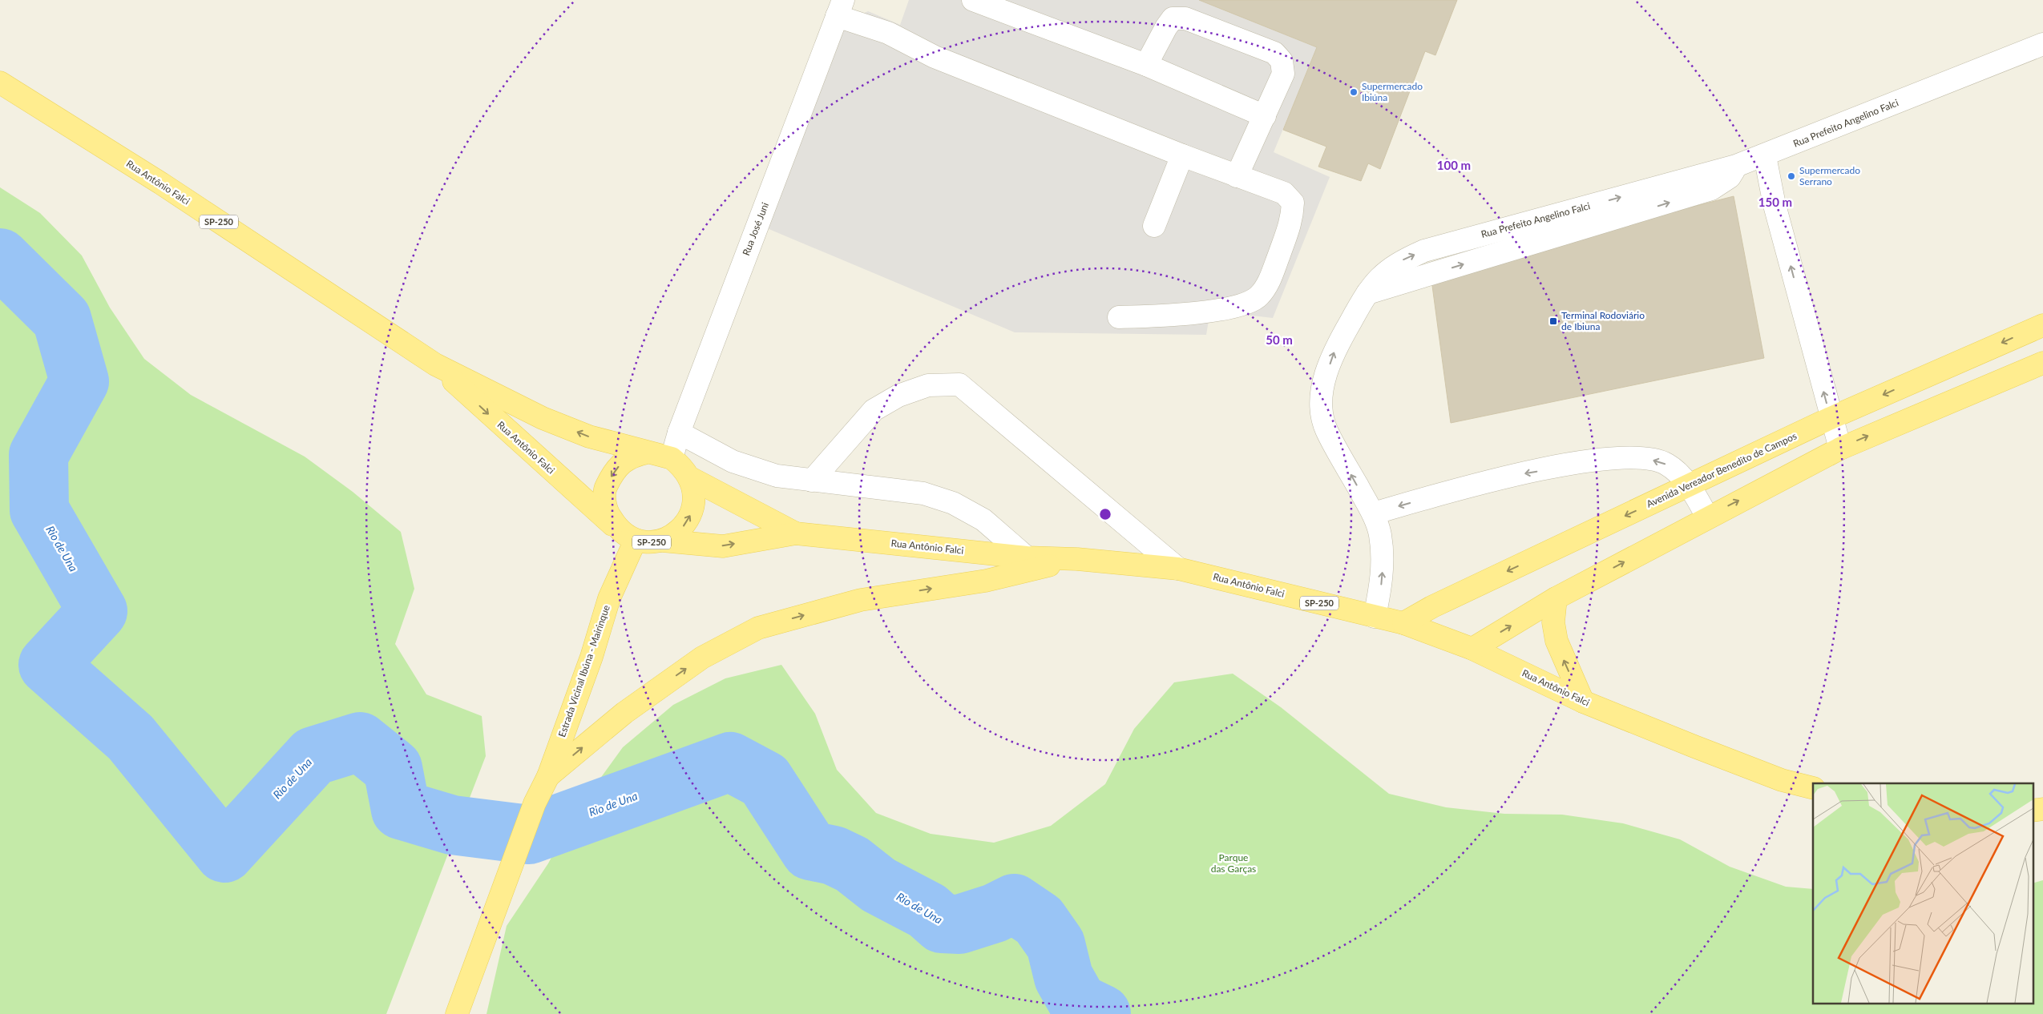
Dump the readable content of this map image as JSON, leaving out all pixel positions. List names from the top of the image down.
{
  "streets": {
    "main road": [
      "Rua Antônio Falci",
      "SP-250",
      "Avenida Vereador Benedito de Campos",
      "Estrada Vicinal Ibúna - Mairinque"
    ],
    "street": ["Rua Prefeito Angelino Falci", "Rua José Juni"]
  },
  "crossings": [
    ["Rua Prefeito Angelino Falci", "Rua Antônio Falci"],
    ["Rua Antônio Falci", "SP-250"],
    ["Rua Antônio Falci", "Rua José Juni"],
    ["Rua Antônio Falci", "Avenida Vereador Benedito de Campos"],
    ["Rua Antônio Falci", "Estrada Vicinal Ibúna - Mairinque"],
    ["SP-250", "Rua José Juni"],
    ["SP-250", "Estrada Vicinal Ibúna - Mairinque"],
    ["Rua José Juni", "Estrada Vicinal Ibúna - Mairinque"]
  ],
  "water": ["Rio de Una"],
  "parks": ["Parque das Garças"],
  "places": {
    "other": ["Supermercado Ibiúna", "Supermercado Serrano"],
    "transit": ["Terminal Rodoviário de Ibiuna"]
  },
  "rings": ["100 m", "150 m", "50 m"]
}
